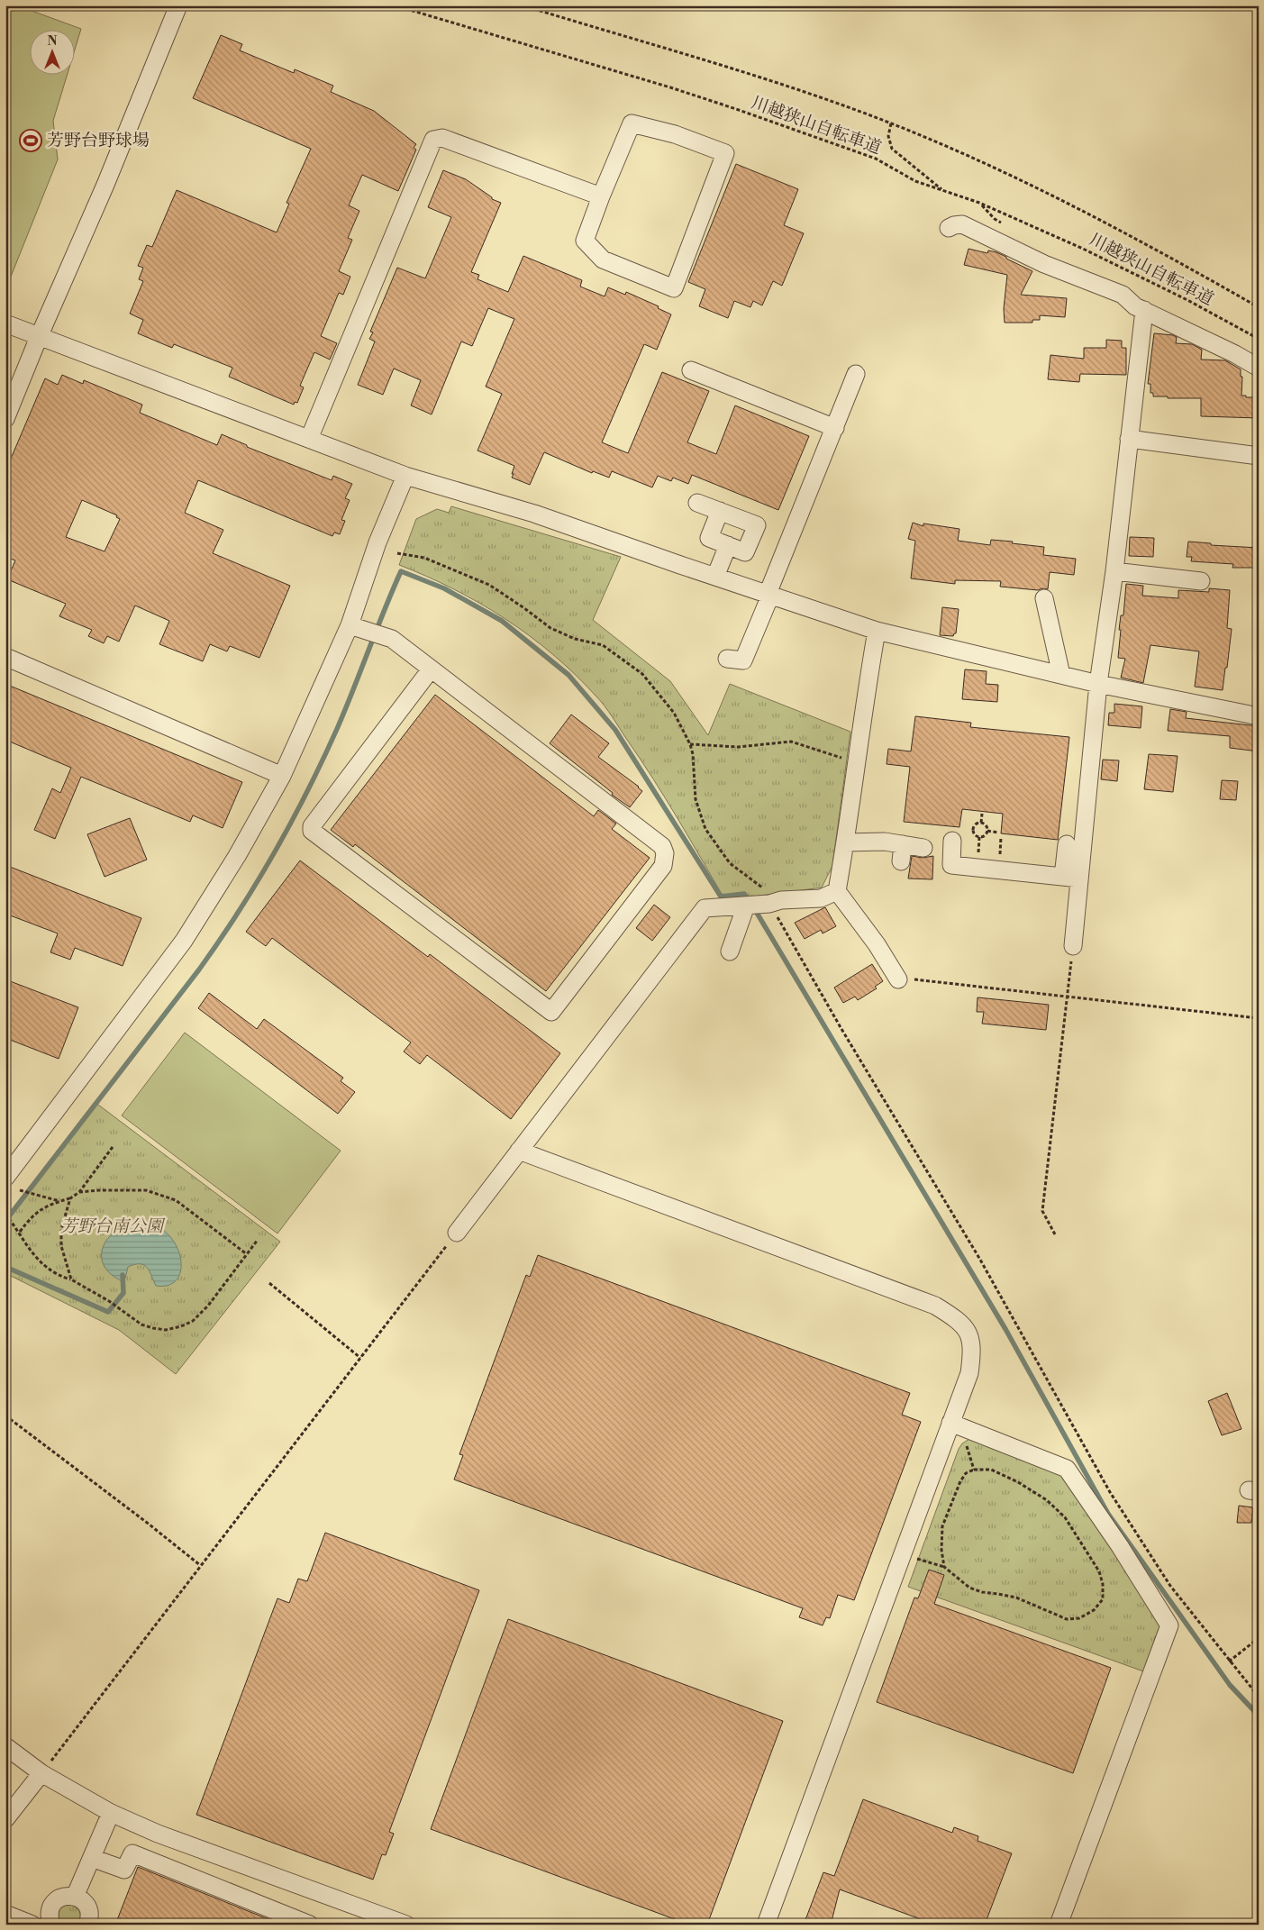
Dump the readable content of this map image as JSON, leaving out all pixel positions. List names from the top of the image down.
{
  "streets": {
    "path": ["川越狭山自転車道"]
  },
  "parks": ["芳野台南公園"],
  "places": {
    "sports": ["芳野台野球場"]
  },
  "north": "top"
}
